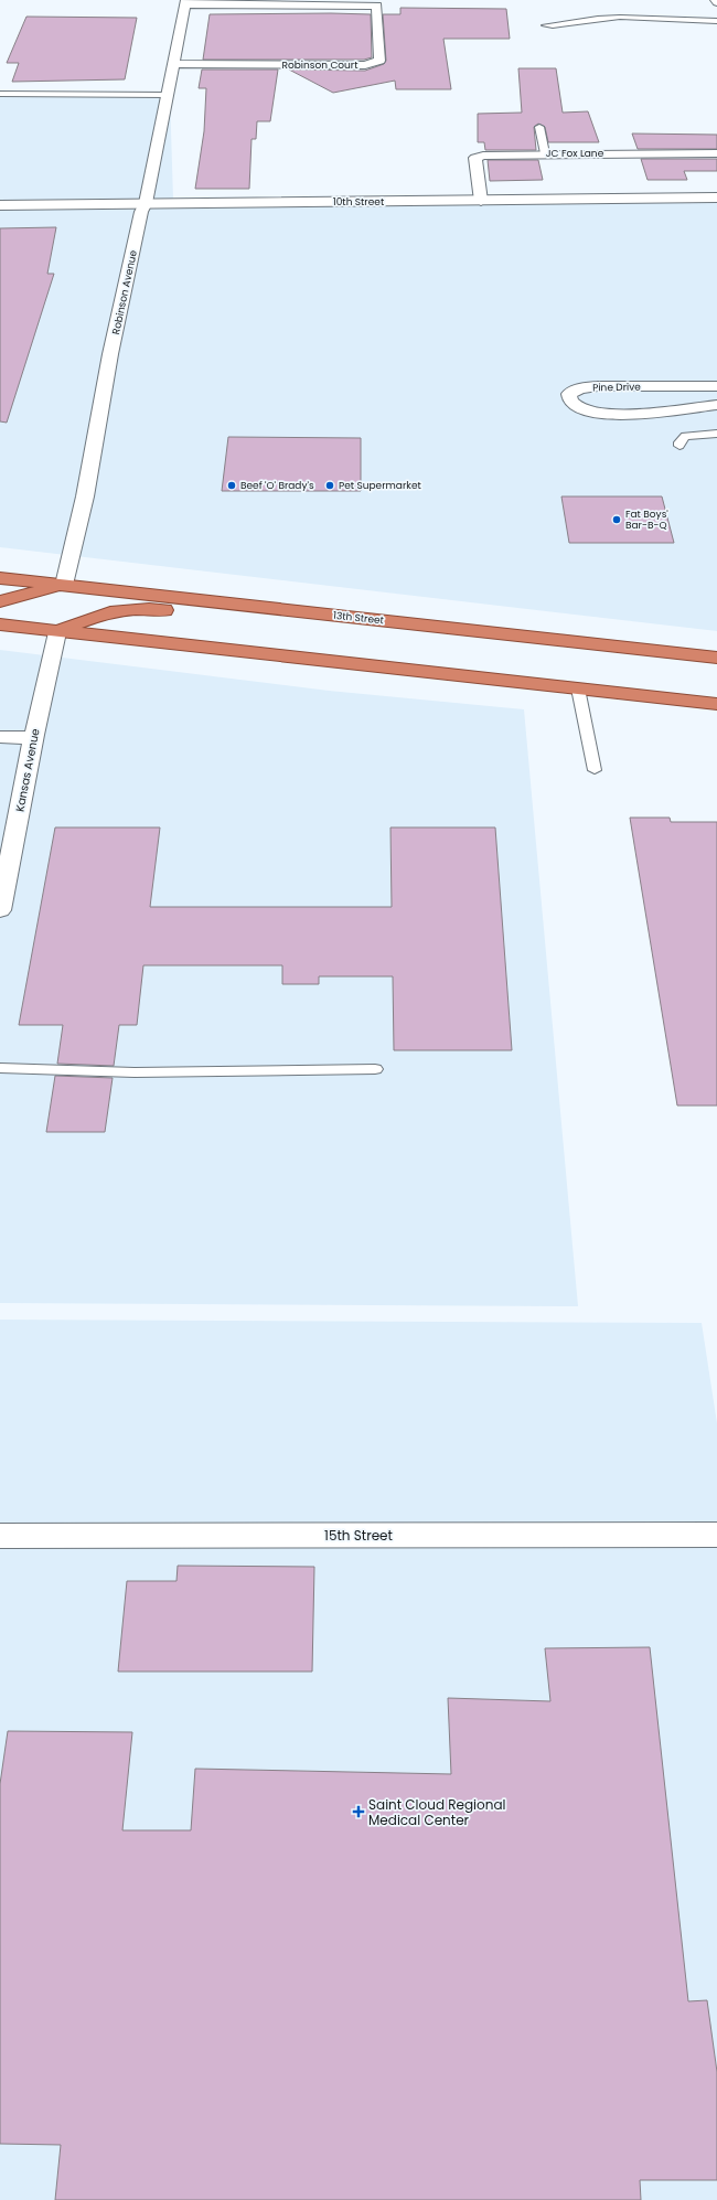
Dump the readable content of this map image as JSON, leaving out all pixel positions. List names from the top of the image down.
{
  "streets": {
    "highway": ["13th Street"],
    "street": [
      "Robinson Court",
      "JC Fox Lane",
      "10th Street",
      "Robinson Avenue",
      "Pine Drive",
      "Kansas Avenue",
      "15th Street"
    ]
  },
  "crossings": [
    ["Robinson Court", "Robinson Avenue"],
    ["JC Fox Lane", "10th Street"],
    ["10th Street", "Robinson Avenue"],
    ["Robinson Avenue", "13th Street"]
  ],
  "places": {
    "other": ["Beef 'O' Brady's", "Pet Supermarket", "Fat Boys' Bar-B-Q"],
    "health": ["Saint Cloud Regional Medical Center"]
  }
}
